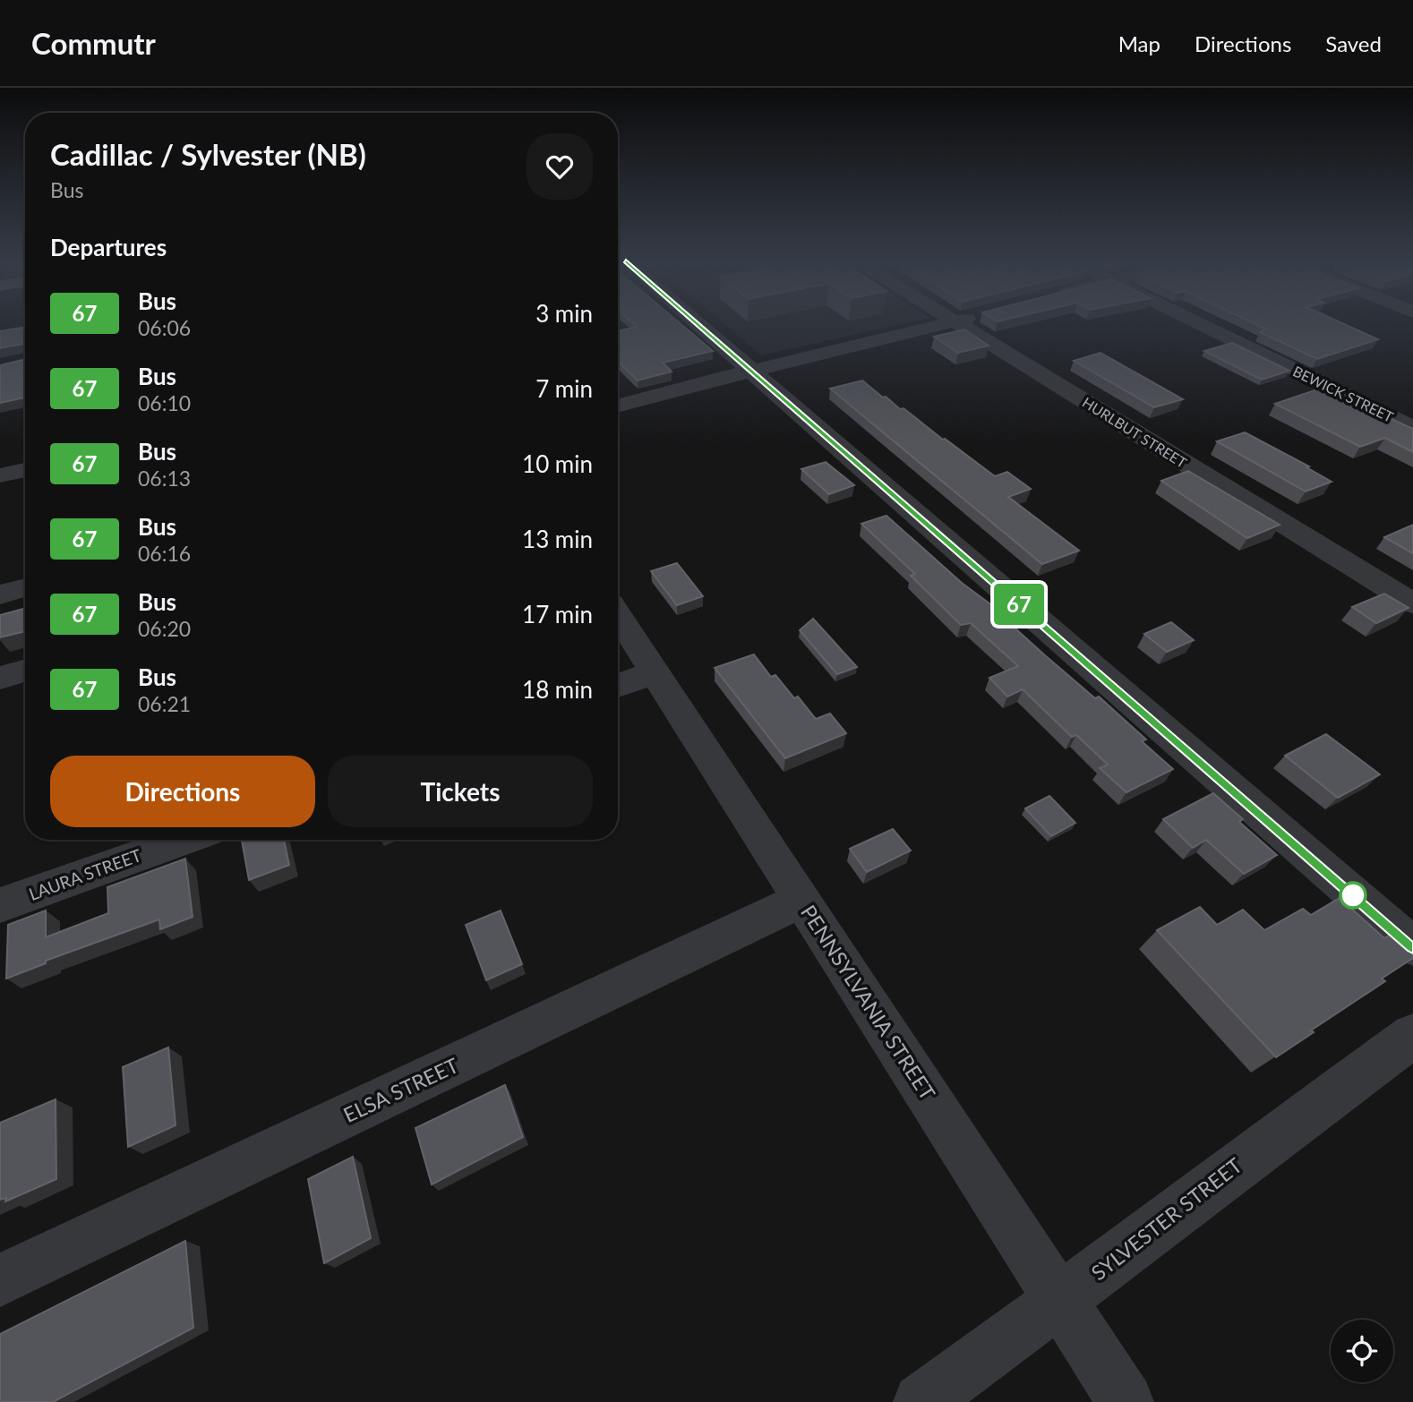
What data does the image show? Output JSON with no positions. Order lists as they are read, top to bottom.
{
  "streets": {
    "street": [
      "BEWICK STREET",
      "HURLBUT STREET",
      "LAURA STREET",
      "PENNSYLVANIA STREET",
      "ELSA STREET",
      "SYLVESTER STREET"
    ]
  },
  "crossings": [
    ["PENNSYLVANIA STREET", "ELSA STREET"],
    ["PENNSYLVANIA STREET", "SYLVESTER STREET"]
  ],
  "lines": ["bus line 67"],
  "page": {
    "header": "Commutr",
    "nav": ["Map", "Directions", "Saved"],
    "on_map": "67",
    "heading": [
      ["Cadillac / Sylvester (NB)", "Bus"],
      "Departures"
    ],
    "list": [
      {
        "mark": "67",
        "name": "Bus",
        "note": "06:06",
        "value": "3 min"
      },
      {
        "mark": "67",
        "name": "Bus",
        "note": "06:10",
        "value": "7 min"
      },
      {
        "mark": "67",
        "name": "Bus",
        "note": "06:13",
        "value": "10 min"
      },
      {
        "mark": "67",
        "name": "Bus",
        "note": "06:16",
        "value": "13 min"
      },
      {
        "mark": "67",
        "name": "Bus",
        "note": "06:20",
        "value": "17 min"
      },
      {
        "mark": "67",
        "name": "Bus",
        "note": "06:21",
        "value": "18 min"
      }
    ],
    "buttons": ["Directions", "Tickets"]
  }
}
